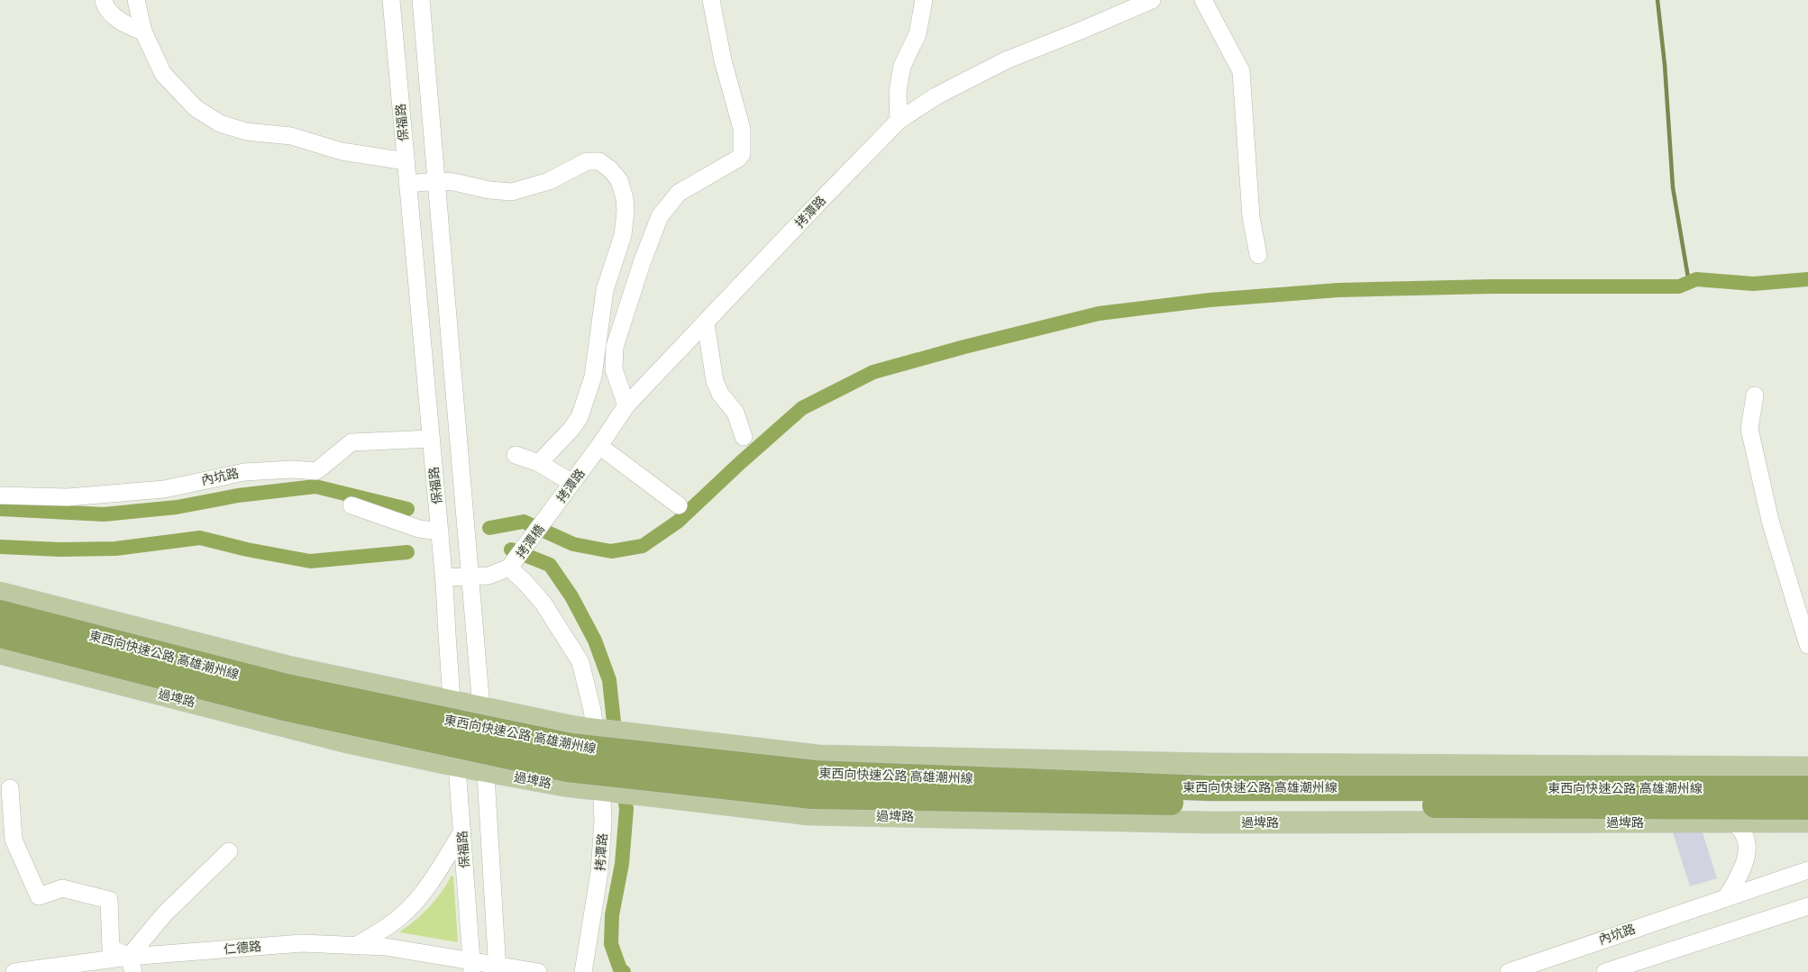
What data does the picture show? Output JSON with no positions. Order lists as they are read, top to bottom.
{
  "streets": {
    "highway": ["東西向快速公路 高雄潮州線"],
    "main road": ["過埤路"],
    "street": [
      "保福路",
      "拷潭路",
      "內坑路",
      "拷潭橋",
      "仁德路"
    ]
  },
  "crossings": [
    ["保福路", "內坑路"],
    ["保福路", "過埤路"],
    ["保福路", "仁德路"],
    ["拷潭路", "拷潭橋"],
    ["拷潭路", "過埤路"]
  ]
}
